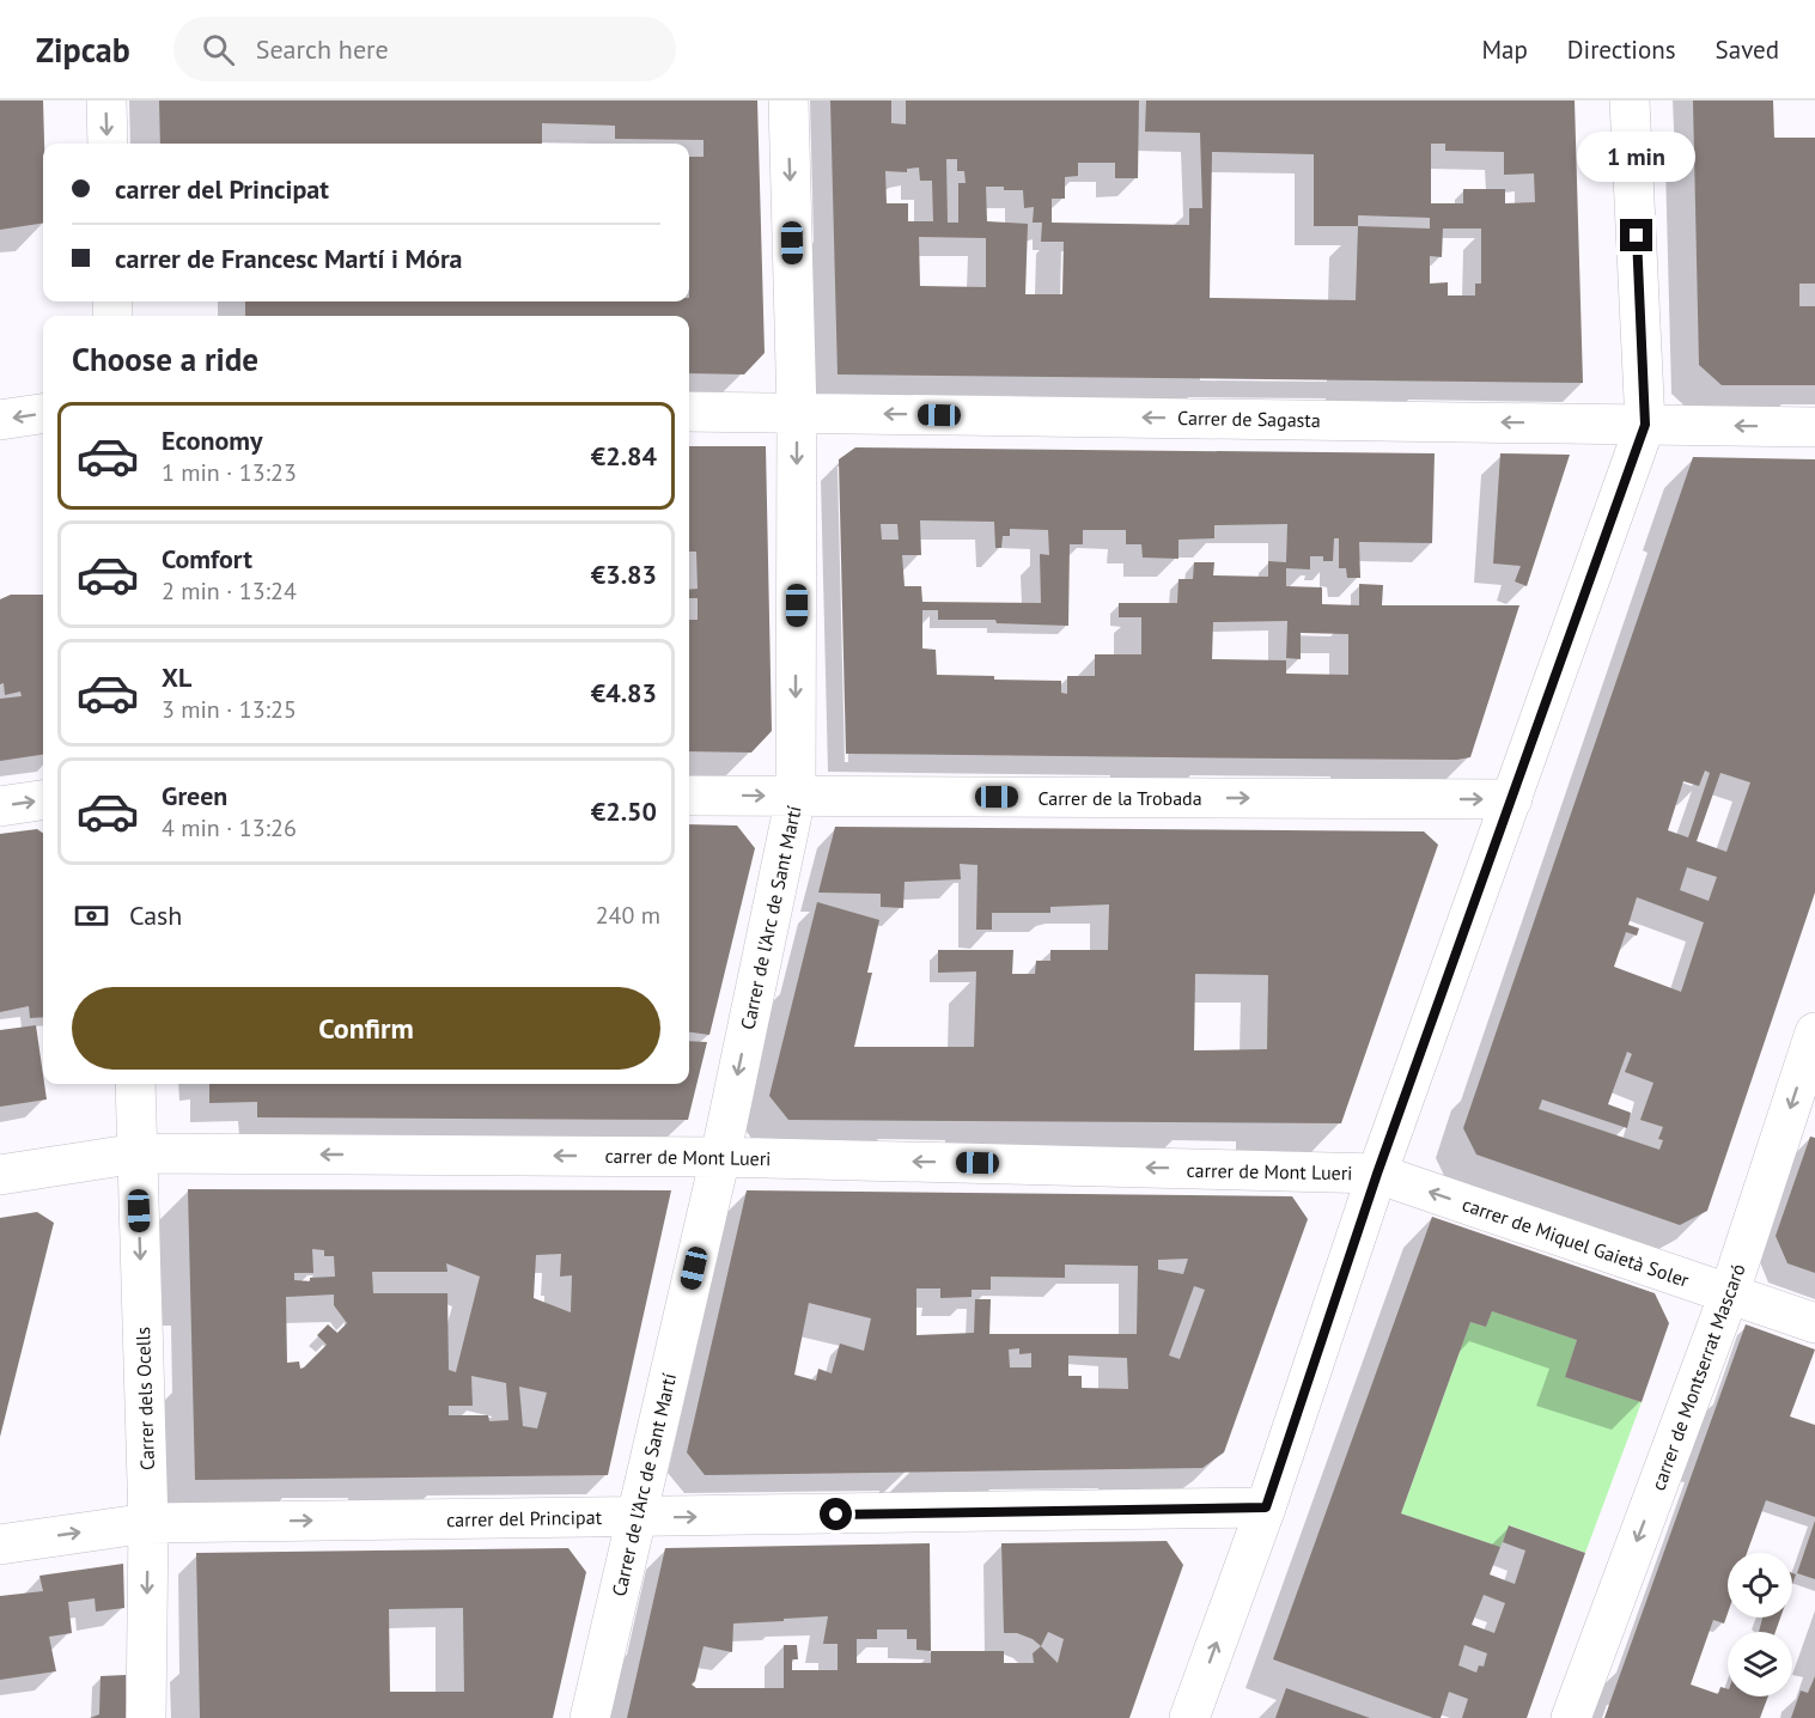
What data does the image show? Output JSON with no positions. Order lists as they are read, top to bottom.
{
  "streets": {
    "street": [
      "Carrer de Sagasta",
      "Carrer de la Trobada",
      "Carrer de l'Arc de Sant Martí",
      "carrer de Mont Lueri",
      "carrer de Miquel Gaietà Soler",
      "carrer de Montserrat Mascaró",
      "Carrer dels Ocells",
      "carrer del Principat"
    ]
  },
  "crossings": [
    ["Carrer de Sagasta", "Carrer de l'Arc de Sant Martí"],
    ["Carrer de la Trobada", "Carrer de l'Arc de Sant Martí"],
    ["Carrer de l'Arc de Sant Martí", "carrer de Mont Lueri"],
    ["Carrer de l'Arc de Sant Martí", "carrer del Principat"],
    ["carrer de Mont Lueri", "carrer de Miquel Gaietà Soler"],
    ["carrer de Mont Lueri", "Carrer dels Ocells"],
    ["carrer de Miquel Gaietà Soler", "carrer de Montserrat Mascaró"],
    ["Carrer dels Ocells", "carrer del Principat"]
  ],
  "one_way": [
    "Carrer de Sagasta",
    "Carrer de la Trobada",
    "Carrer de l'Arc de Sant Martí",
    "carrer de Mont Lueri",
    "carrer de Miquel Gaietà Soler",
    "carrer de Montserrat Mascaró",
    "Carrer dels Ocells",
    "carrer del Principat"
  ],
  "page": {
    "header": "Zipcab",
    "search": "Search here",
    "nav": ["Map", "Directions", "Saved"],
    "bubble": "1 min",
    "banner": ["carrer del Principat", "carrer de Francesc Martí i Móra"],
    "heading": "Choose a ride",
    "list": [
      {
        "name": "Economy",
        "note": "1 min · 13:23",
        "value": "€2.84"
      },
      {
        "name": "Comfort",
        "note": "2 min · 13:24",
        "value": "€3.83"
      },
      {
        "name": "XL",
        "note": "3 min · 13:25",
        "value": "€4.83"
      },
      {
        "name": "Green",
        "note": "4 min · 13:26",
        "value": "€2.50"
      }
    ],
    "pay": ["Cash", "240 m"],
    "buttons": "Confirm"
  }
}
